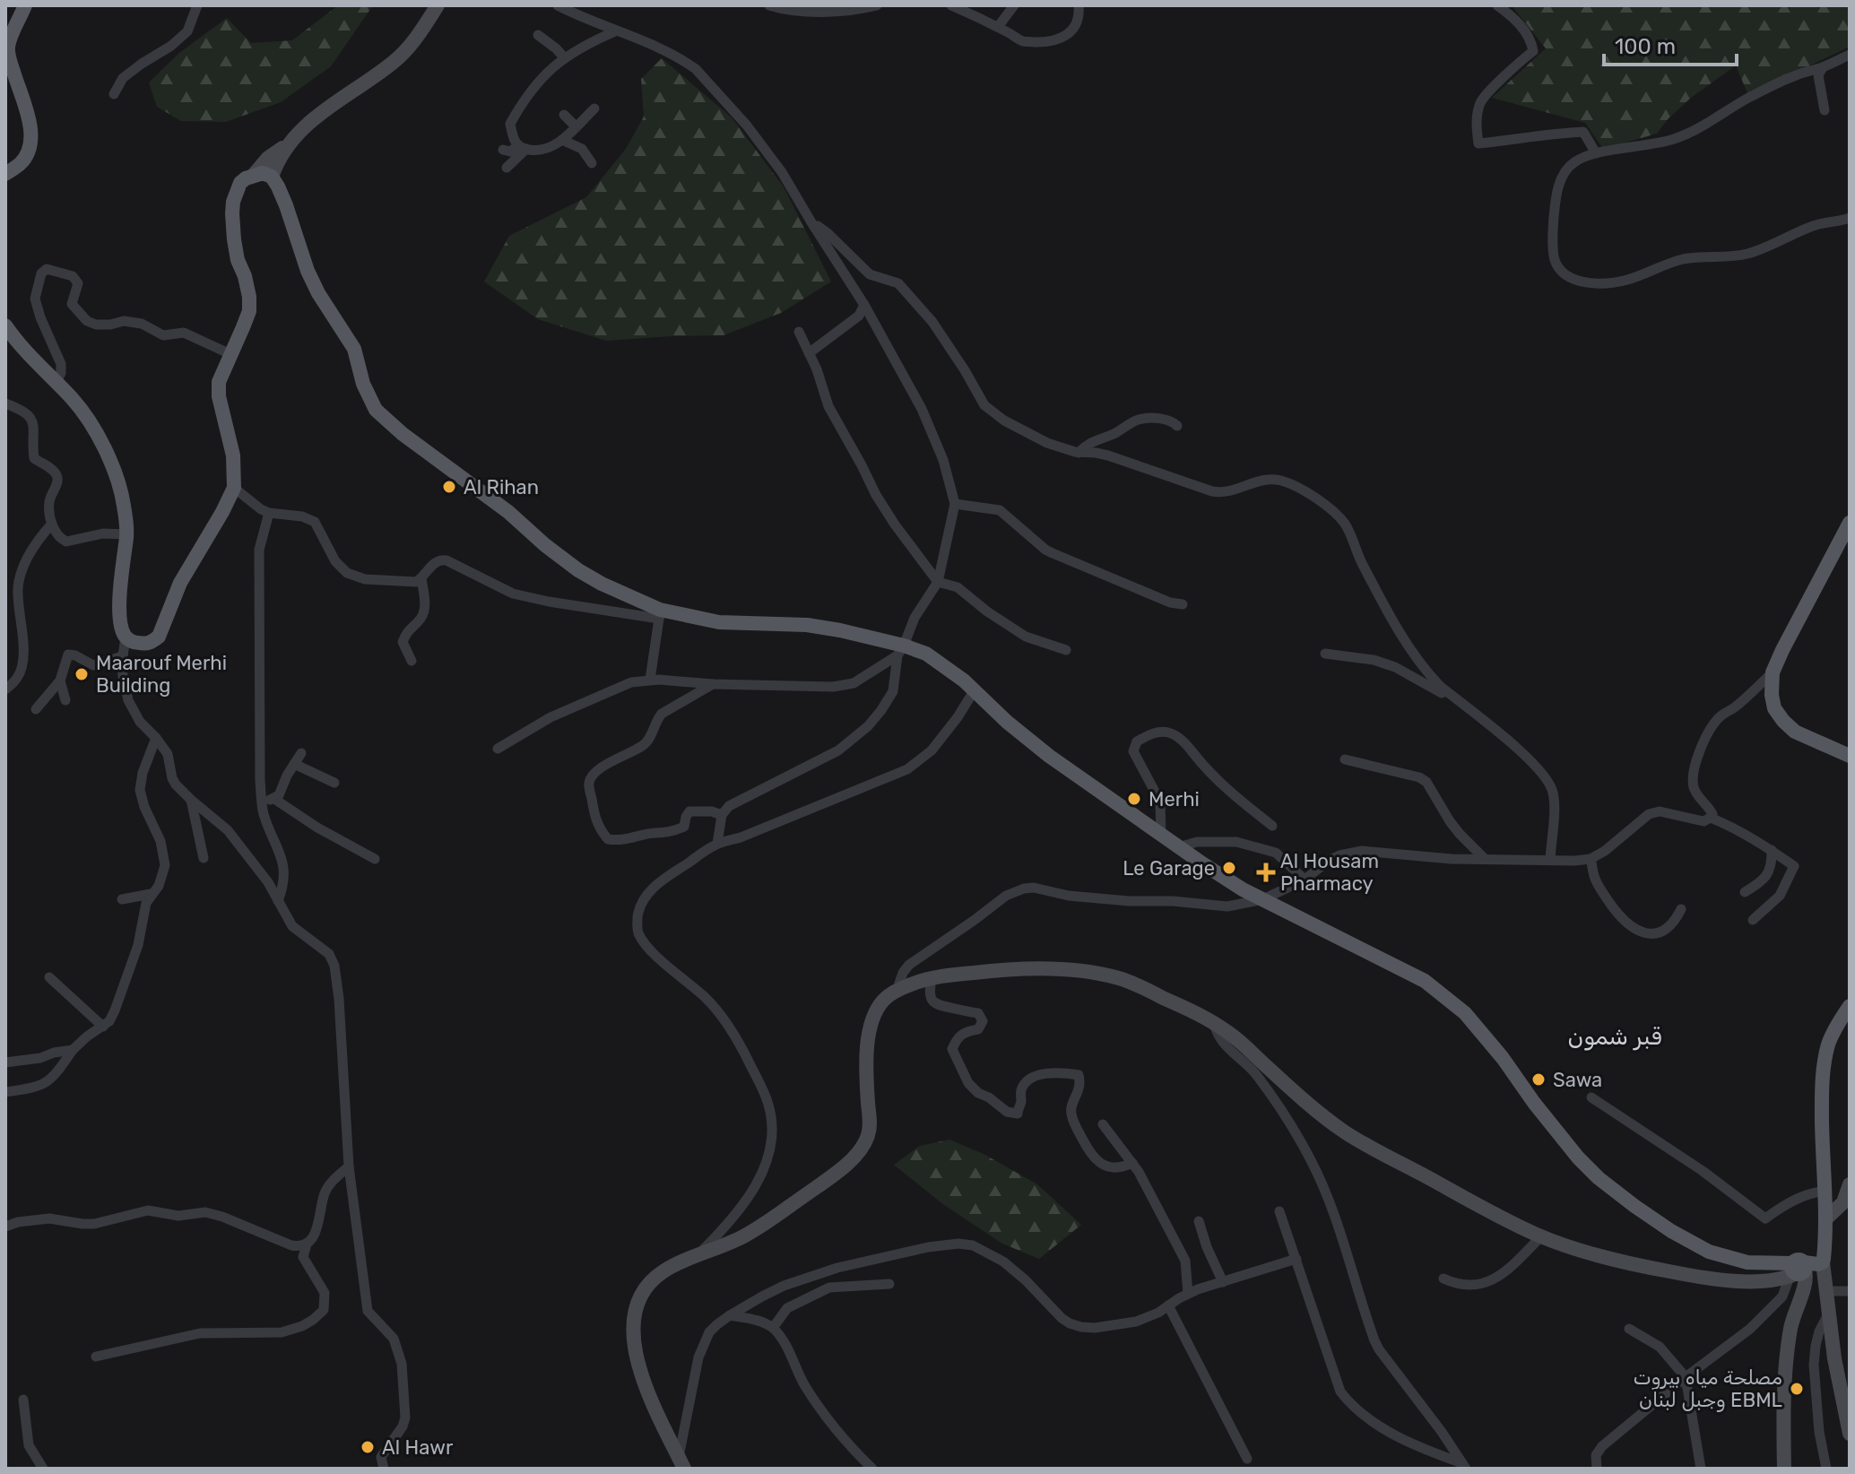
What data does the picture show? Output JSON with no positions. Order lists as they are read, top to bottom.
{
  "districts": ["قبر شمون"],
  "places": {
    "other": [
      "Al Rihan",
      "Maarouf Merhi Building",
      "Merhi",
      "Le Garage",
      "Sawa",
      "مصلحة مياه بيروت وجبل لبنان EBML",
      "Al Hawr"
    ],
    "health": ["Al Housam Pharmacy"]
  },
  "scale_bar": "100 m"
}
